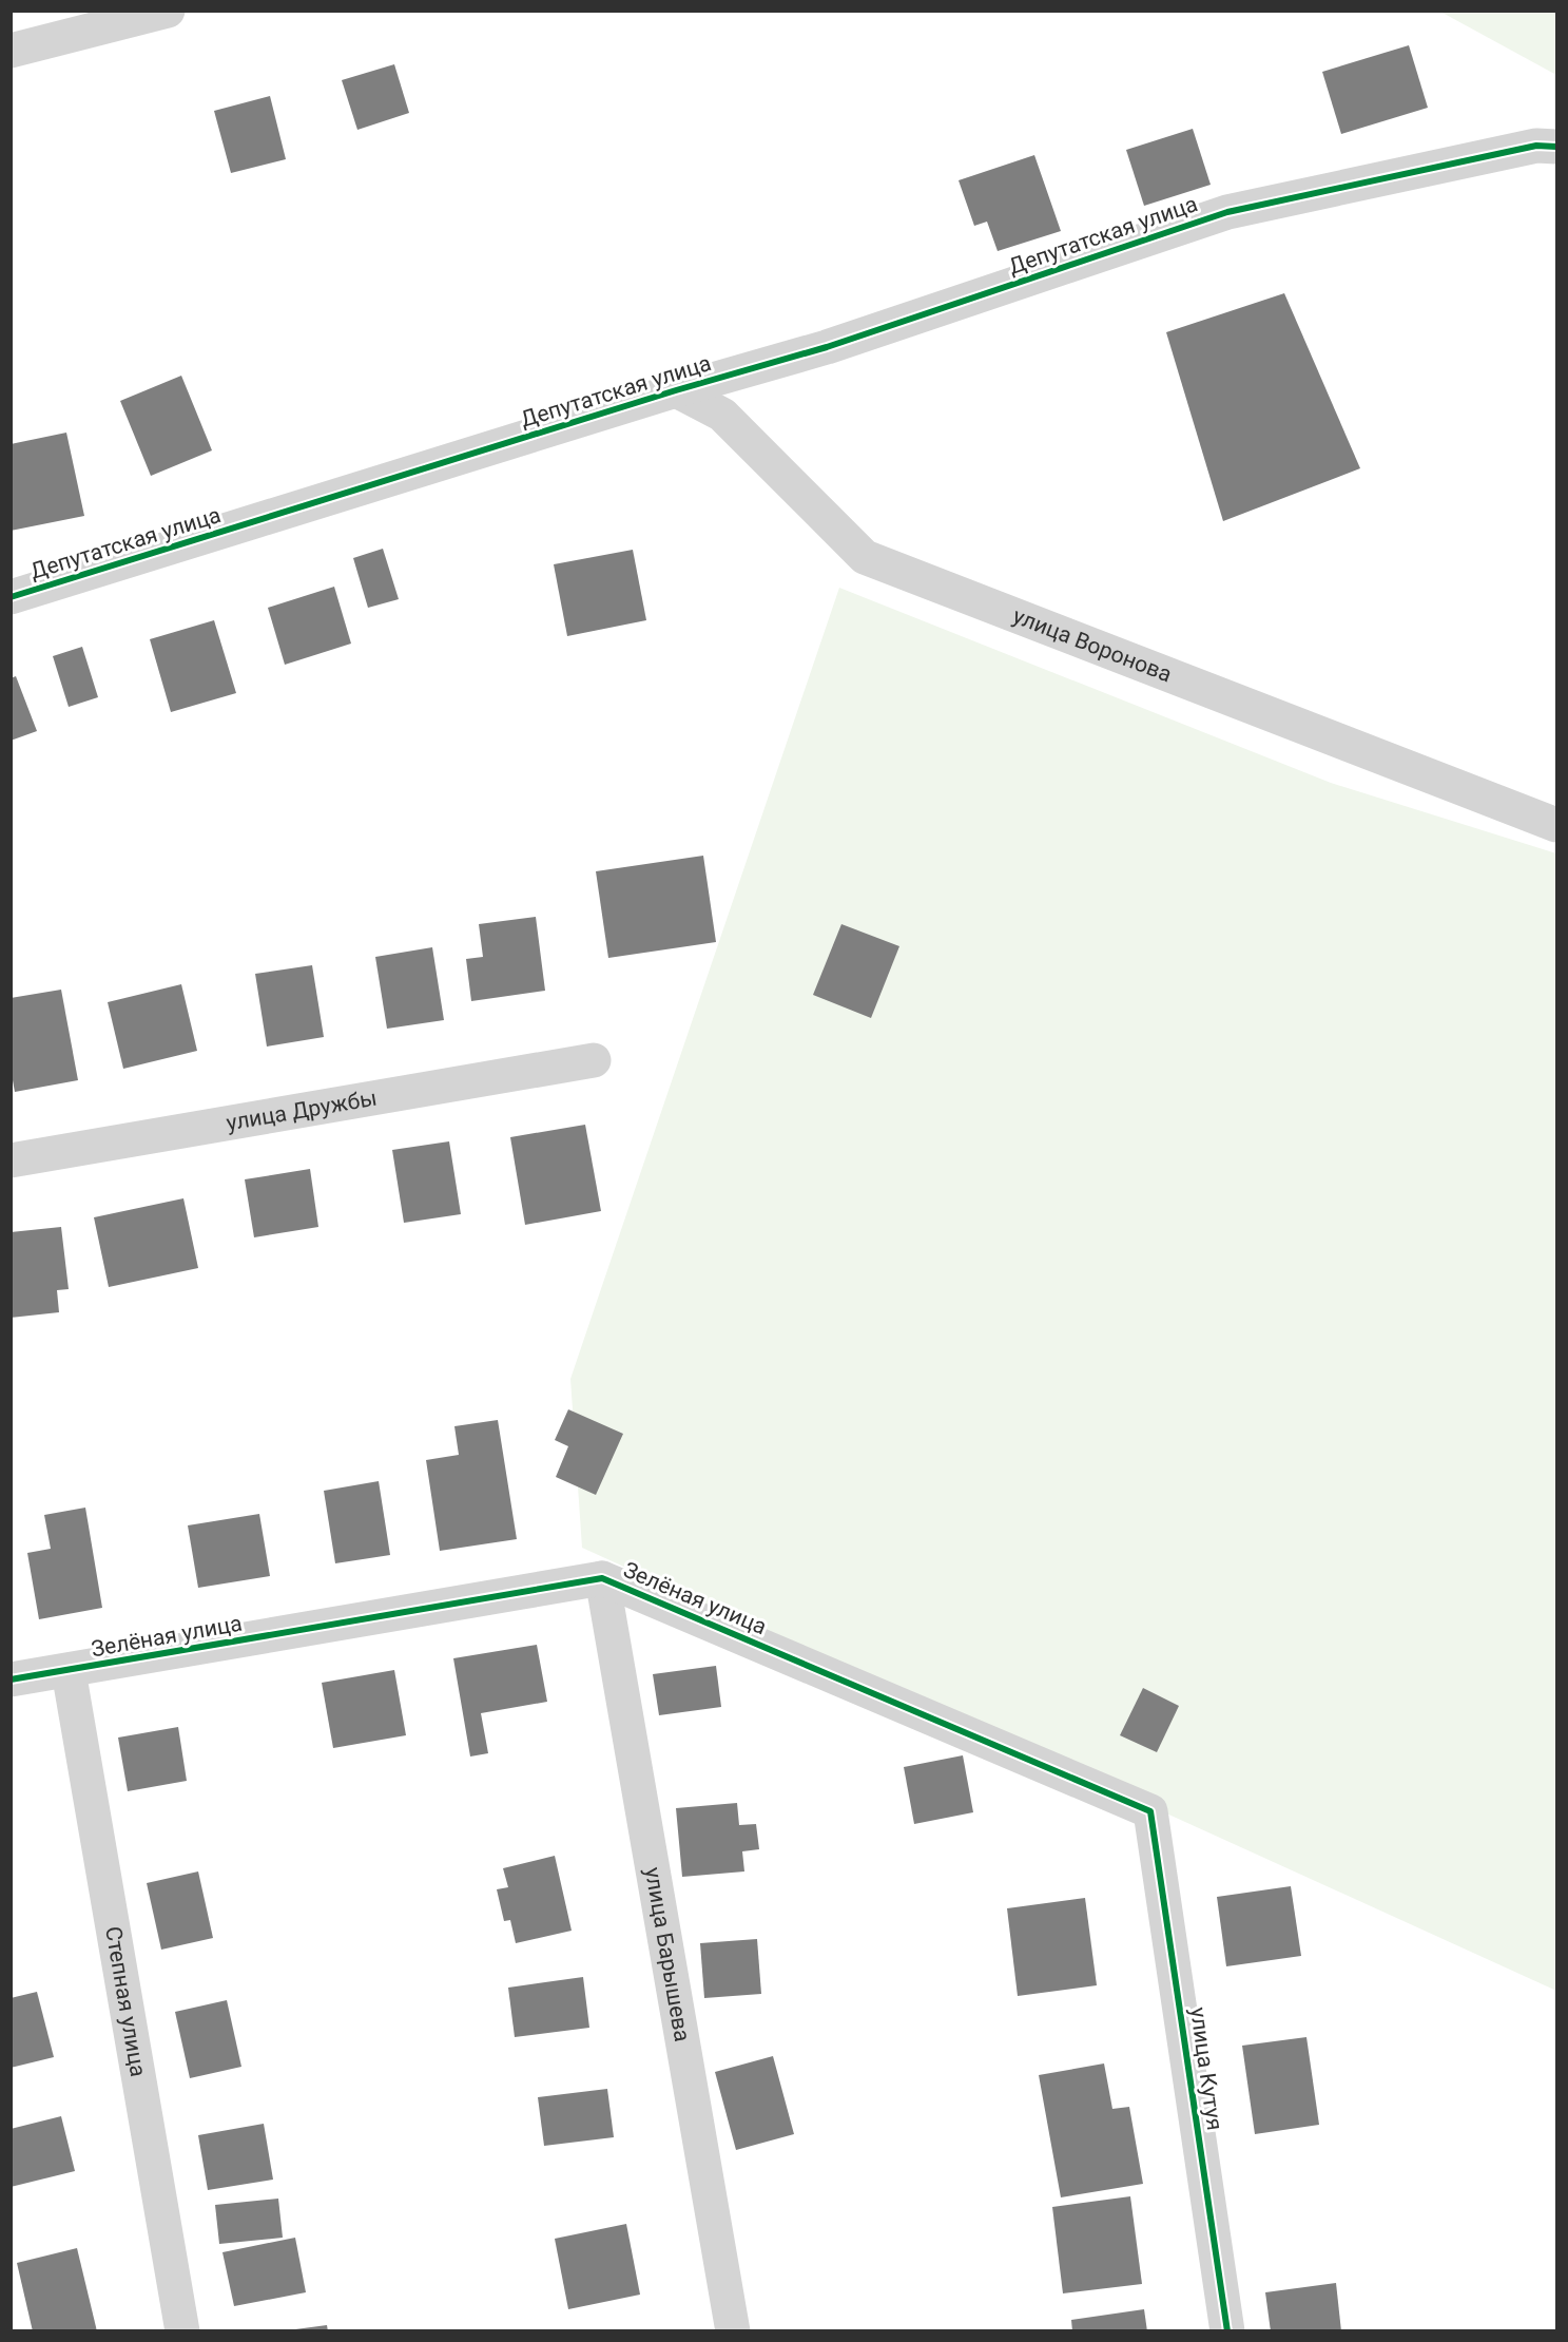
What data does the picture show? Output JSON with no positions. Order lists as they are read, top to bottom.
{
  "streets": {
    "street": [
      "Депутатская улица",
      "улица Воронова",
      "улица Дружбы",
      "Зелёная улица",
      "улица Барышева",
      "Степная улица",
      "улица Кутуя"
    ]
  },
  "crossings": [
    ["Депутатская улица", "улица Воронова"],
    ["Зелёная улица", "улица Барышева"],
    ["Зелёная улица", "Степная улица"],
    ["Зелёная улица", "улица Кутуя"]
  ]
}
